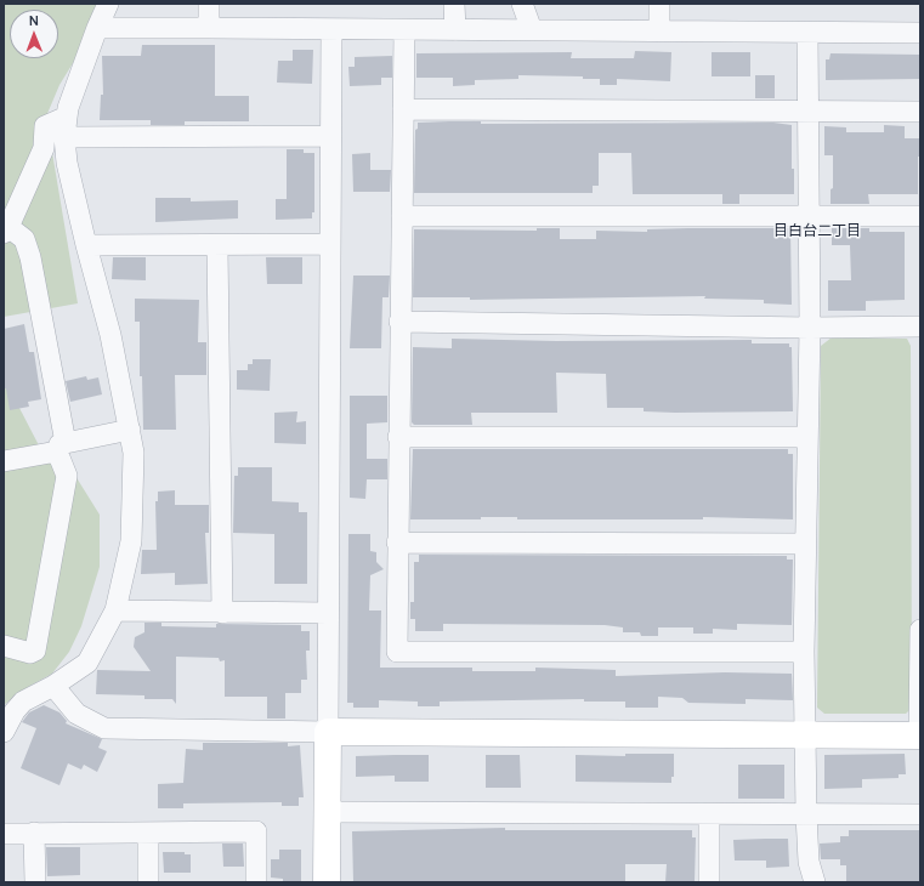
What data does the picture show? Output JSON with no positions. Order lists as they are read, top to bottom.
{
  "districts": ["目白台二丁目"],
  "north": "top"
}
